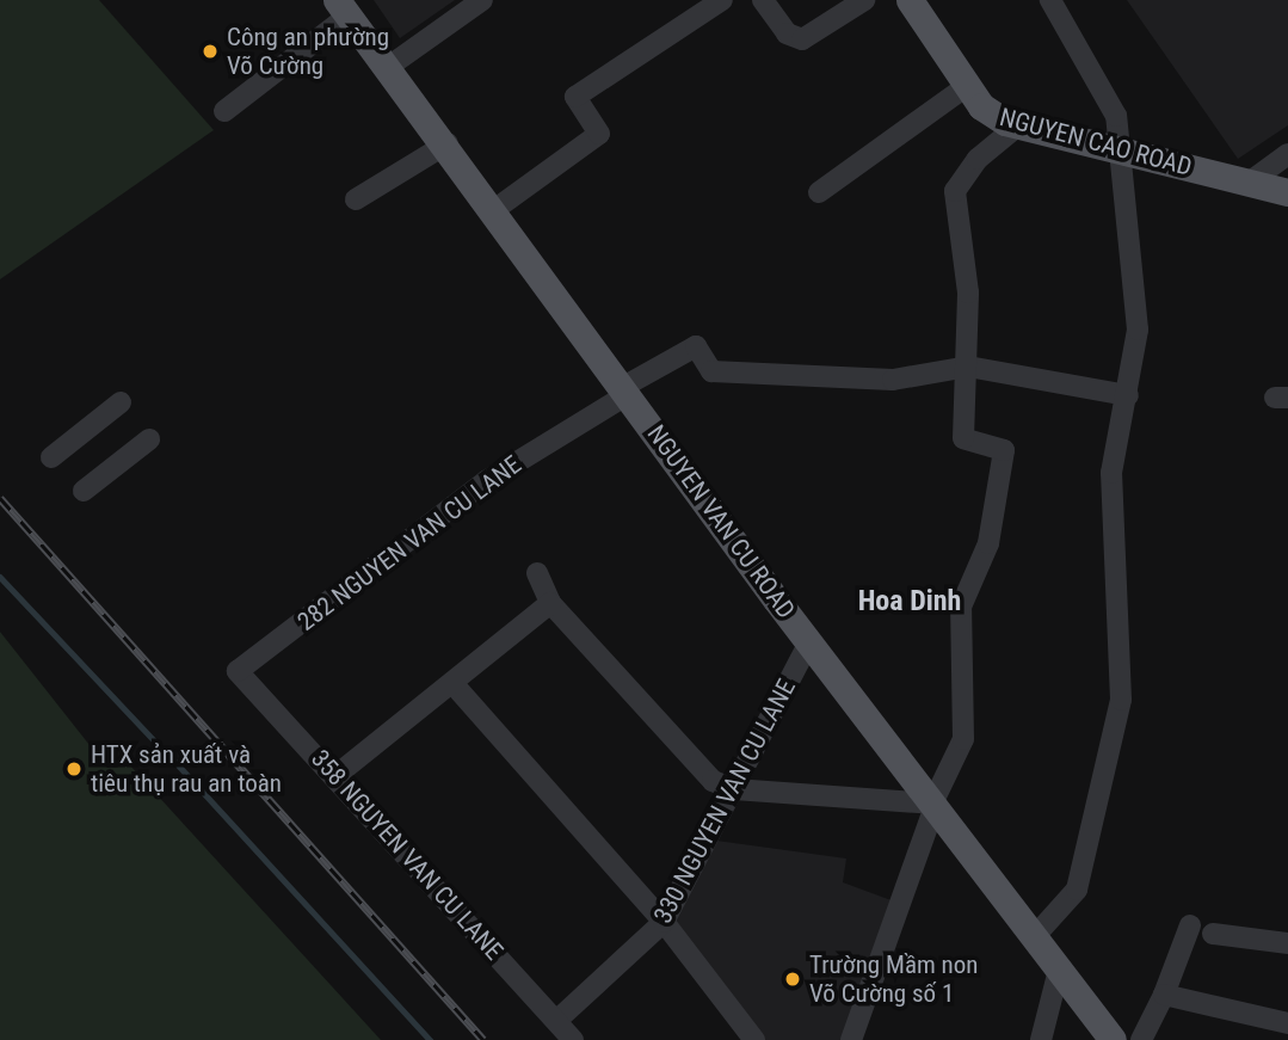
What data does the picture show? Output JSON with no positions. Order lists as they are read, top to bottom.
{
  "streets": {
    "main road": ["NGUYEN CAO ROAD", "NGUYEN VAN CU ROAD"],
    "street": ["282 NGUYEN VAN CU LANE", "330 NGUYEN VAN CU LANE", "358 NGUYEN VAN CU LANE"]
  },
  "crossings": [
    ["NGUYEN VAN CU ROAD", "282 NGUYEN VAN CU LANE"],
    ["NGUYEN VAN CU ROAD", "330 NGUYEN VAN CU LANE"],
    ["282 NGUYEN VAN CU LANE", "358 NGUYEN VAN CU LANE"],
    ["330 NGUYEN VAN CU LANE", "358 NGUYEN VAN CU LANE"]
  ],
  "districts": ["Hoa Dinh"],
  "places": ["Công an phường Võ Cường", "HTX sản xuất và tiêu thụ rau an toàn", "Trường Mầm non Võ Cường số 1"]
}
